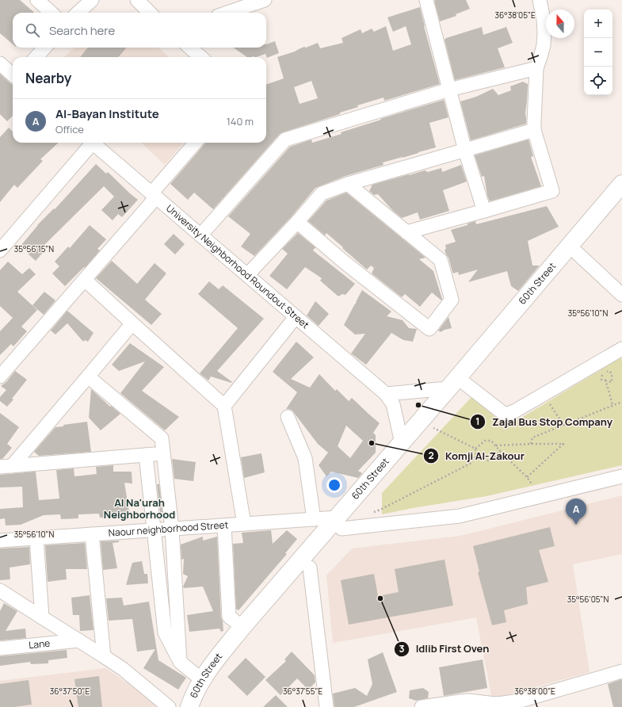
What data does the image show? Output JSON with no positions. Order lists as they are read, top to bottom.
{
  "streets": {
    "main road": ["60th Street"],
    "street": ["University Neighborhood Roundout Street", "Naour neighborhood Street", "Lane"]
  },
  "crossings": [
    ["University Neighborhood Roundout Street", "60th Street"],
    ["60th Street", "Naour neighborhood Street"]
  ],
  "districts": ["Al Na'urah Neighborhood"],
  "places": ["Zajal Bus Stop Company", "Komji Al-Zakour", "Idlib First Oven"],
  "north": "top",
  "page": {
    "map_buttons": ["+", "−"],
    "search": "Search here",
    "heading": "Nearby",
    "list": [
      {
        "mark": "A",
        "name": "Al-Bayan Institute",
        "note": "Office",
        "value": "140 m"
      }
    ],
    "pins": "A"
  },
  "coordinates": [
    "36°38'05\"E",
    "35°56'15\"N",
    "35°56'10\"N",
    "35°56'05\"N",
    "36°37'50\"E",
    "36°37'55\"E",
    "36°38'00\"E"
  ]
}
